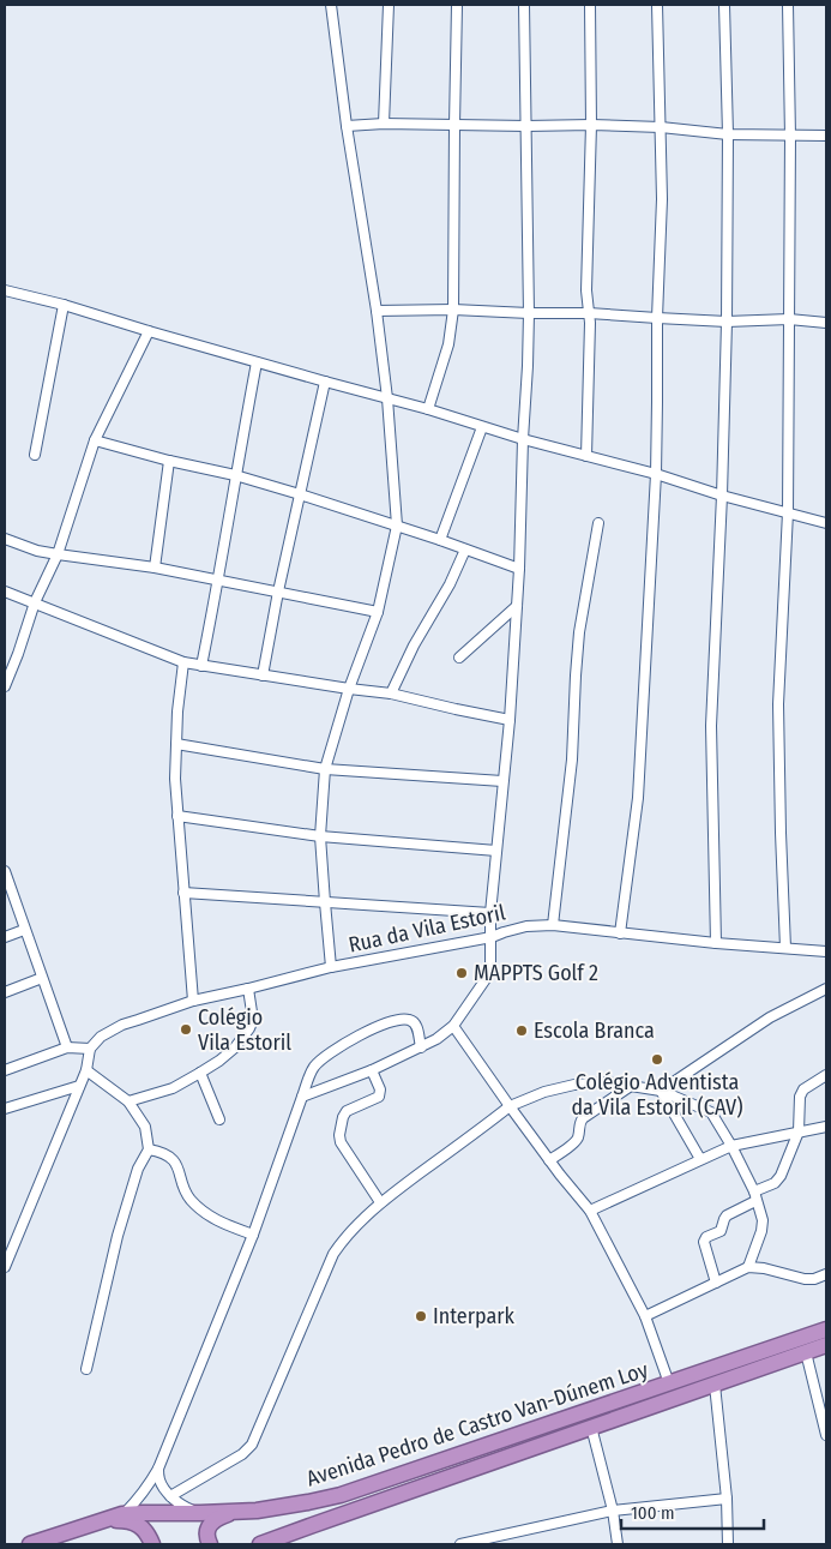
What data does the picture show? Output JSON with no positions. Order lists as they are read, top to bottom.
{
  "streets": {
    "highway": ["Avenida Pedro de Castro Van-Dúnem Loy"],
    "street": ["Rua da Vila Estoril"]
  },
  "places": [
    "MAPPTS Golf 2",
    "Colégio Vila Estoril",
    "Escola Branca",
    "Colégio Adventista da Vila Estoril (CAV)",
    "Interpark"
  ],
  "scale_bar": "100 m"
}
